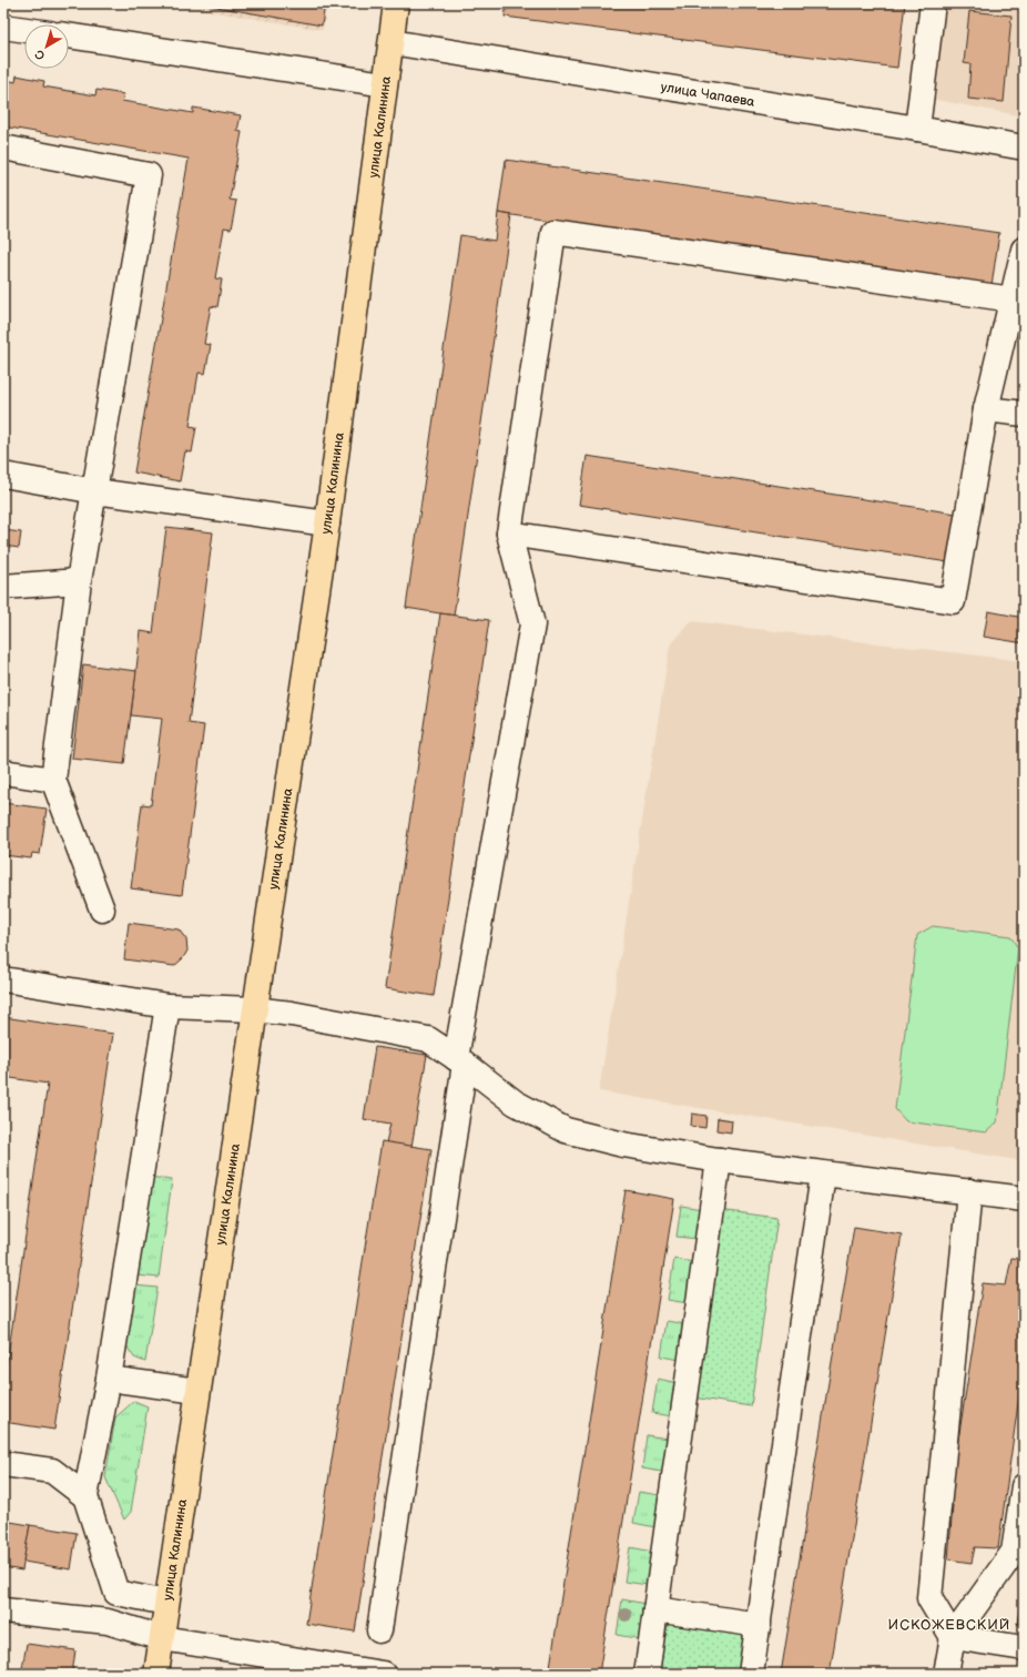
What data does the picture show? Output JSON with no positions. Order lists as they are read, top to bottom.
{
  "streets": {
    "main road": ["улица Калинина"],
    "street": ["улица Чапаева"]
  },
  "crossings": [
    ["улица Чапаева", "улица Калинина"]
  ],
  "districts": ["ИСКОЖЕВСКИЙ"],
  "north": "bottom left"
}
